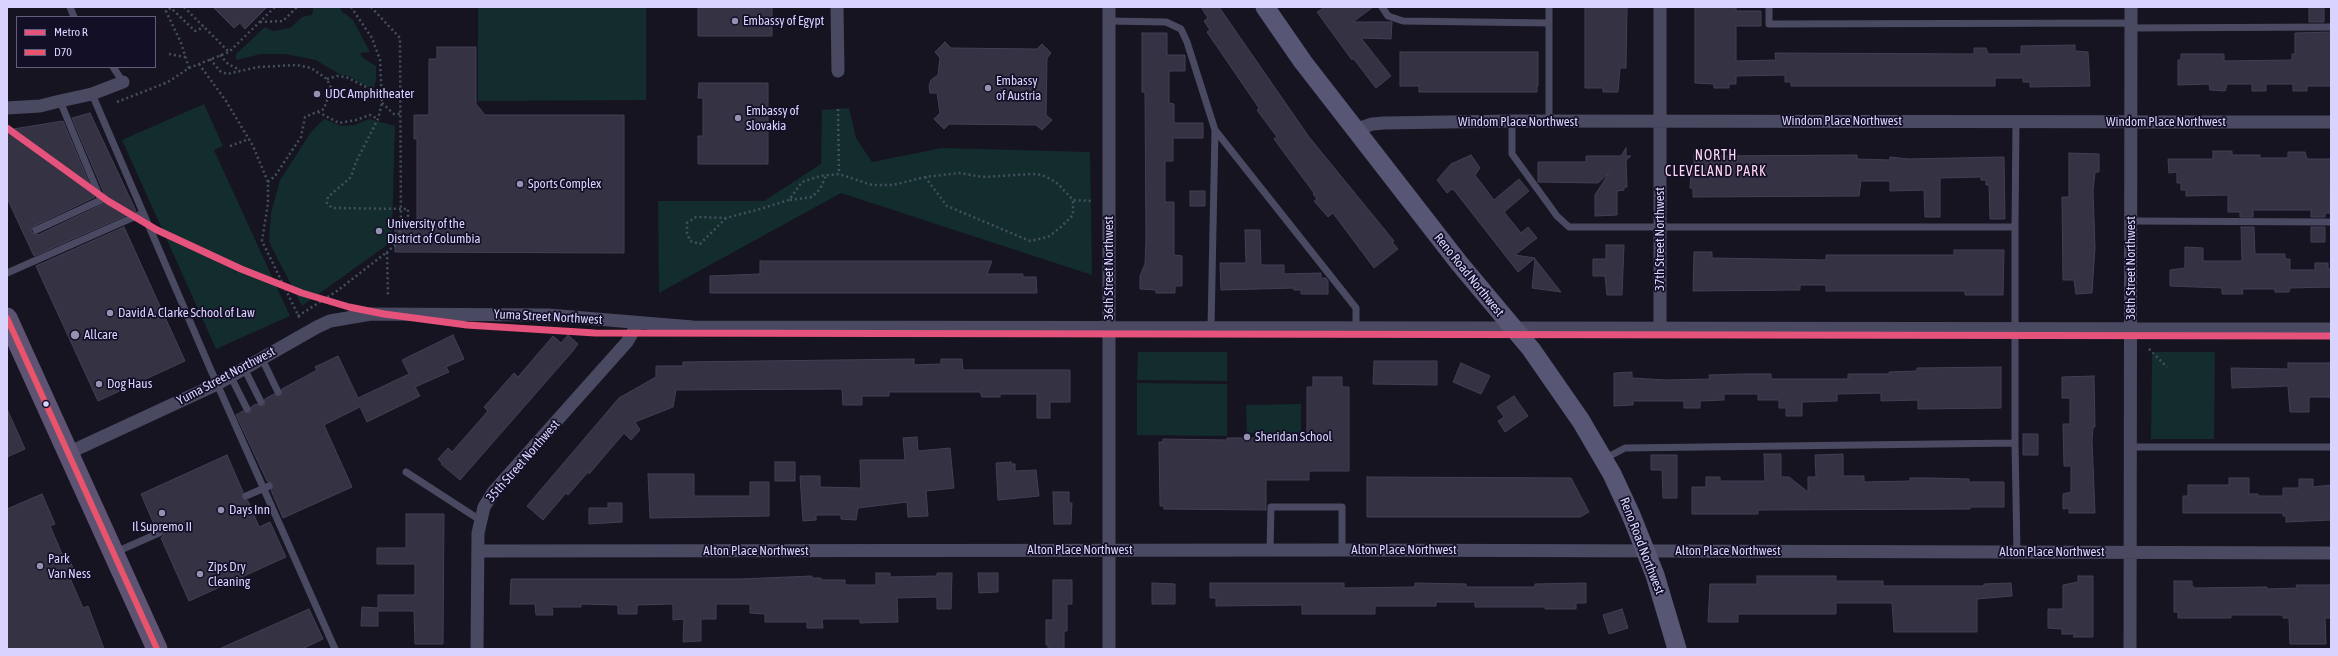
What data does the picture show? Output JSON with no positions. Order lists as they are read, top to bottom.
{
  "streets": {
    "main road": ["Reno Road Northwest"],
    "street": [
      "Windom Place Northwest",
      "37th Street Northwest",
      "36th Street Northwest",
      "38th Street Northwest",
      "Yuma Street Northwest",
      "35th Street Northwest",
      "Alton Place Northwest"
    ]
  },
  "crossings": [
    ["Windom Place Northwest", "37th Street Northwest"],
    ["Windom Place Northwest", "38th Street Northwest"],
    ["Windom Place Northwest", "Reno Road Northwest"],
    ["37th Street Northwest", "Yuma Street Northwest"],
    ["36th Street Northwest", "Yuma Street Northwest"],
    ["36th Street Northwest", "Alton Place Northwest"],
    ["38th Street Northwest", "Yuma Street Northwest"],
    ["38th Street Northwest", "Alton Place Northwest"],
    ["Reno Road Northwest", "Yuma Street Northwest"],
    ["Reno Road Northwest", "Alton Place Northwest"],
    ["Yuma Street Northwest", "35th Street Northwest"],
    ["35th Street Northwest", "Alton Place Northwest"]
  ],
  "districts": ["NORTH CLEVELAND PARK"],
  "places": [
    "Embassy of Egypt",
    "Embassy of Austria",
    "UDC Amphitheater",
    "Embassy of Slovakia",
    "Sports Complex",
    "University of the District of Columbia",
    "David A. Clarke School of Law",
    "Allcare",
    "Dog Haus",
    "Sheridan School",
    "Days Inn",
    "Il Supremo II",
    "Park Van Ness",
    "Zips Dry Cleaning"
  ],
  "lines": ["metro line R", "transit line D70"],
  "legend": ["Metro R", "D70"]
}
